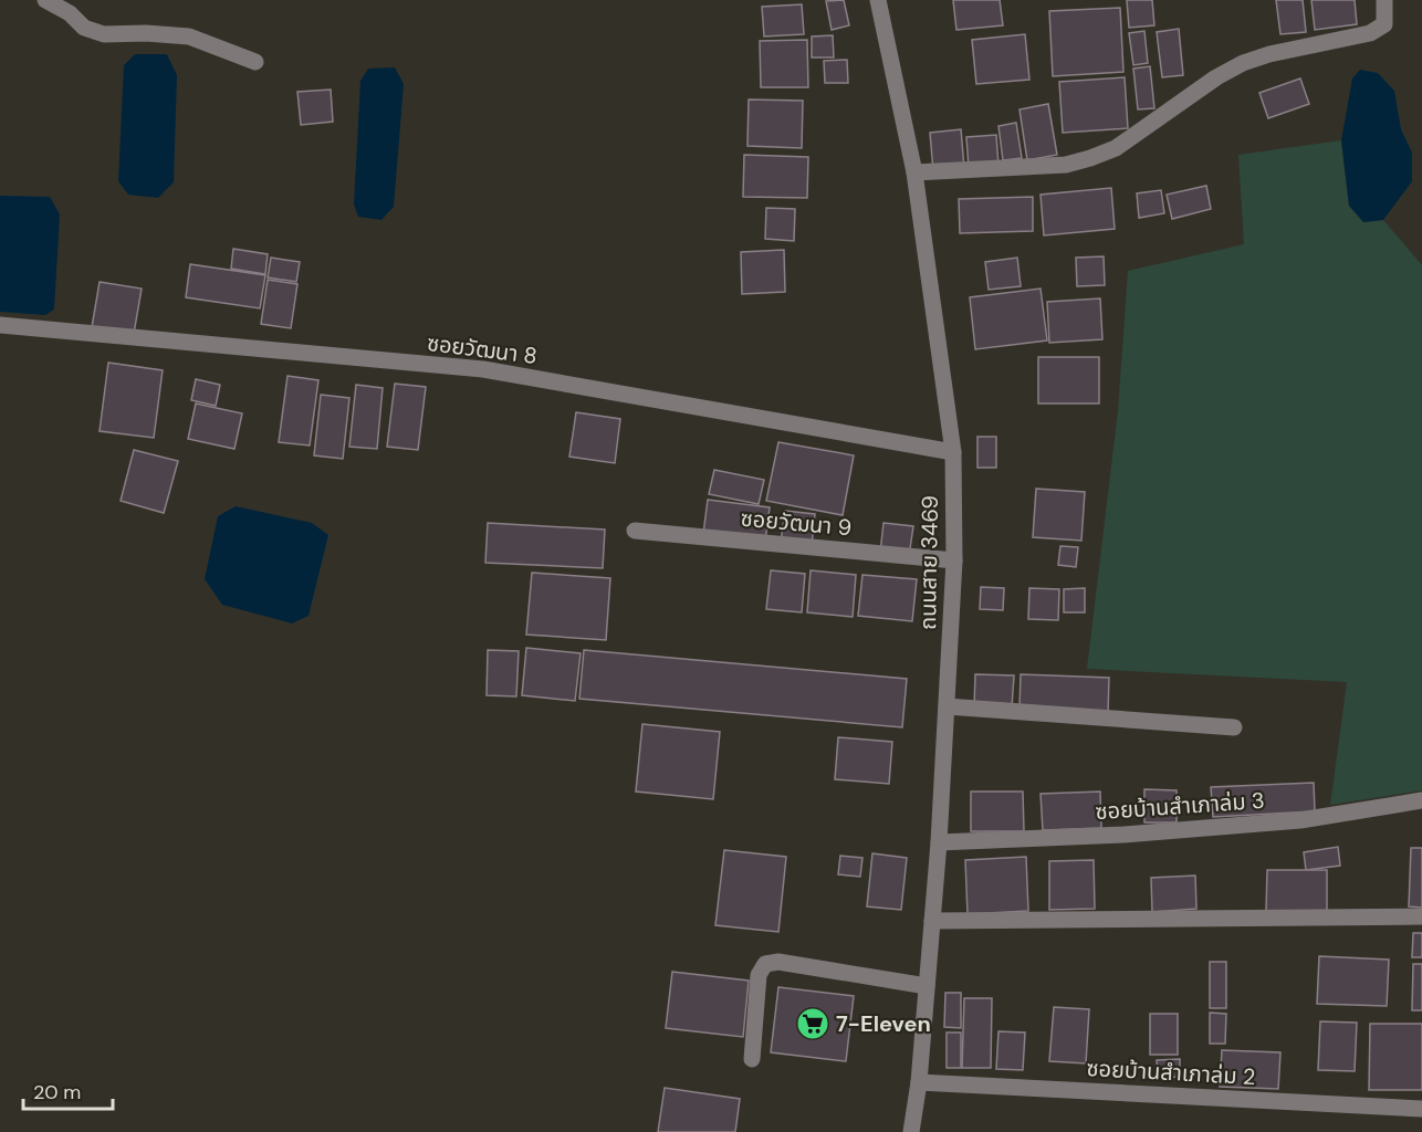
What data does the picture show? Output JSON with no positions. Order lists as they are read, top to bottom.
{
  "streets": {
    "street": [
      "ซอยวัฒนา 8",
      "ซอยวัฒนา 9",
      "ถนนสาย 3469",
      "ซอยบ้านสำเภาล่ม 3",
      "ซอยบ้านสำเภาล่ม 2"
    ]
  },
  "crossings": [
    ["ซอยวัฒนา 8", "ถนนสาย 3469"],
    ["ซอยวัฒนา 9", "ถนนสาย 3469"],
    ["ถนนสาย 3469", "ซอยบ้านสำเภาล่ม 3"],
    ["ถนนสาย 3469", "ซอยบ้านสำเภาล่ม 2"]
  ],
  "places": {
    "supermarket": ["7-Eleven"]
  },
  "scale_bar": "20 m"
}
